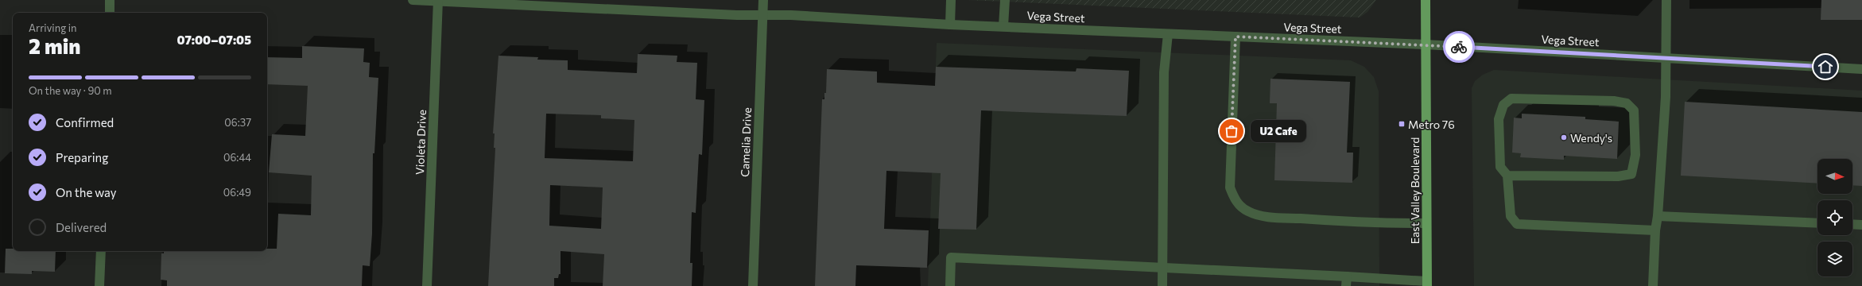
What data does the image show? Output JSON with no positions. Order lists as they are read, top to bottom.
{
  "streets": {
    "main road": ["East Valley Boulevard"],
    "street": ["Vega Street", "Violeta Drive", "Camelia Drive"]
  },
  "crossings": [
    ["Vega Street", "Violeta Drive"],
    ["Vega Street", "Camelia Drive"],
    ["Vega Street", "East Valley Boulevard"]
  ],
  "places": {
    "transit": ["Metro 76"],
    "other": ["U2 Cafe", "Wendy's"]
  },
  "north": "right",
  "page": {
    "heading": ["2 min", "Arriving in", "07:00–07:05"],
    "bar": "On the way · 90 m",
    "list": [
      ["Confirmed", "06:37"],
      ["Preparing", "06:44"],
      ["On the way", "06:49"],
      "Delivered"
    ],
    "bubble": "U2 Cafe"
  }
}
